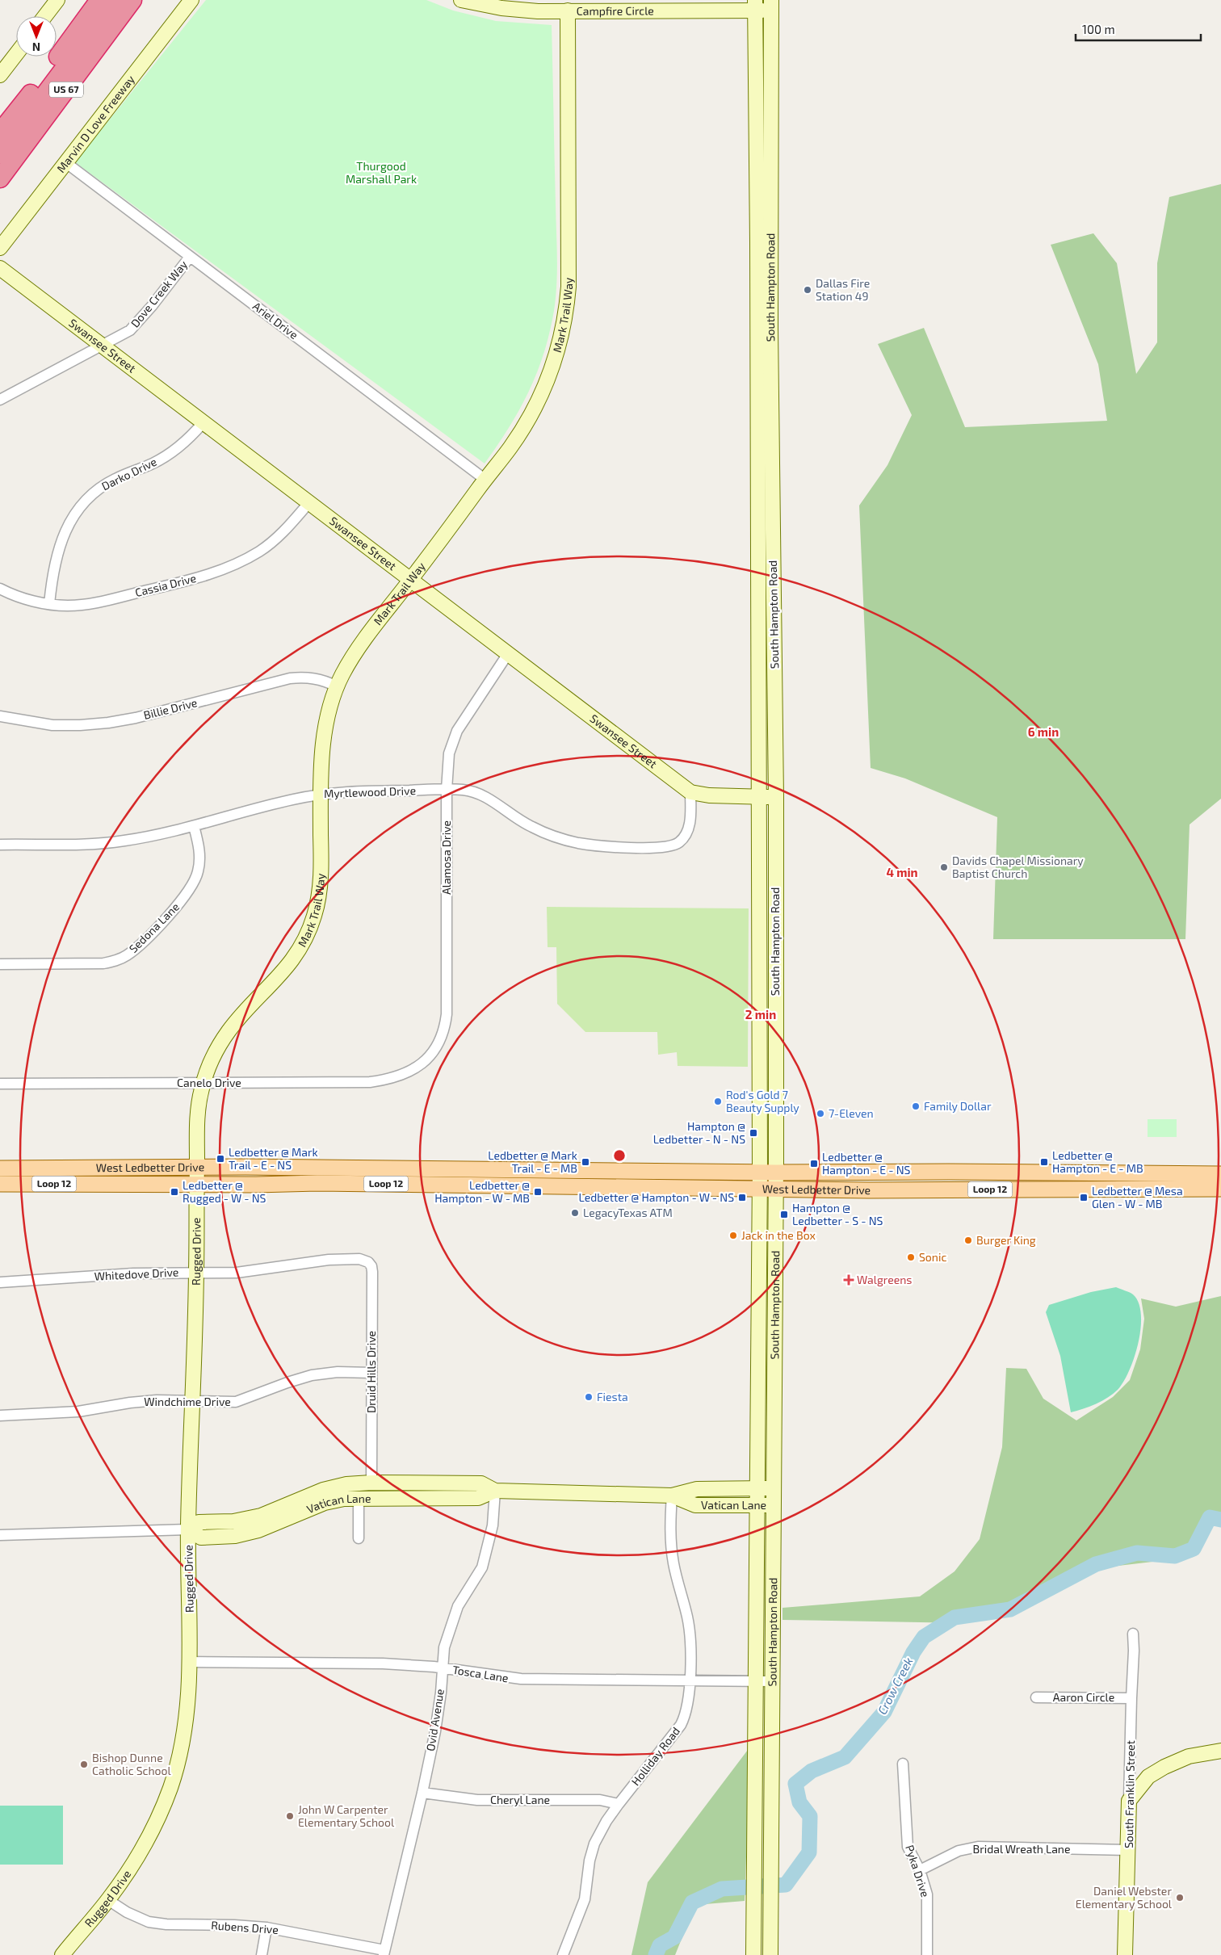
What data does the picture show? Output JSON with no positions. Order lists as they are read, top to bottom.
{
  "streets": {
    "highway": ["US 67"],
    "main road": ["West Ledbetter Drive", "Loop 12"],
    "street": [
      "Campfire Circle",
      "Marvin D Love Freeway",
      "South Hampton Road",
      "Dove Creek Way",
      "Mark Trail Way",
      "Ariel Drive",
      "Swansee Street",
      "Darko Drive",
      "Cassia Drive",
      "Billie Drive",
      "Myrtlewood Drive",
      "Alamosa Drive",
      "Sedona Lane",
      "Canelo Drive",
      "Rugged Drive",
      "Whitedove Drive",
      "Druid Hills Drive",
      "Windchime Drive",
      "Vatican Lane",
      "Tosca Lane",
      "Aaron Circle",
      "Ovid Avenue",
      "Holliday Road",
      "South Franklin Street",
      "Cheryl Lane",
      "Bridal Wreath Lane",
      "Pyka Drive",
      "Rubens Drive"
    ]
  },
  "crossings": [
    ["Campfire Circle", "South Hampton Road"],
    ["Campfire Circle", "Mark Trail Way"],
    ["Marvin D Love Freeway", "Ariel Drive"],
    ["South Hampton Road", "Swansee Street"],
    ["South Hampton Road", "West Ledbetter Drive"],
    ["South Hampton Road", "Vatican Lane"],
    ["South Hampton Road", "Tosca Lane"],
    ["Dove Creek Way", "Ariel Drive"],
    ["Dove Creek Way", "Swansee Street"],
    ["Mark Trail Way", "Ariel Drive"],
    ["Mark Trail Way", "Swansee Street"],
    ["Mark Trail Way", "Billie Drive"],
    ["Mark Trail Way", "Myrtlewood Drive"],
    ["Mark Trail Way", "Canelo Drive"],
    ["Mark Trail Way", "West Ledbetter Drive"],
    ["Mark Trail Way", "Rugged Drive"],
    ["Swansee Street", "Darko Drive"],
    ["Swansee Street", "Cassia Drive"],
    ["Swansee Street", "Myrtlewood Drive"],
    ["Swansee Street", "Alamosa Drive"],
    ["Darko Drive", "Cassia Drive"],
    ["Myrtlewood Drive", "Alamosa Drive"],
    ["Myrtlewood Drive", "Sedona Lane"],
    ["Alamosa Drive", "Canelo Drive"],
    ["West Ledbetter Drive", "Rugged Drive"],
    ["Rugged Drive", "Whitedove Drive"],
    ["Rugged Drive", "Windchime Drive"],
    ["Rugged Drive", "Vatican Lane"],
    ["Rugged Drive", "Tosca Lane"],
    ["Rugged Drive", "Rubens Drive"],
    ["Whitedove Drive", "Druid Hills Drive"],
    ["Druid Hills Drive", "Windchime Drive"],
    ["Druid Hills Drive", "Vatican Lane"],
    ["Vatican Lane", "Ovid Avenue"],
    ["Vatican Lane", "Holliday Road"],
    ["Tosca Lane", "Ovid Avenue"],
    ["Tosca Lane", "Holliday Road"],
    ["Aaron Circle", "South Franklin Street"],
    ["Ovid Avenue", "Cheryl Lane"],
    ["Ovid Avenue", "Rubens Drive"],
    ["Holliday Road", "Cheryl Lane"],
    ["South Franklin Street", "Bridal Wreath Lane"],
    ["Bridal Wreath Lane", "Pyka Drive"]
  ],
  "water": ["Crow Creek"],
  "parks": ["Thurgood Marshall Park"],
  "places": {
    "other": [
      "Dallas Fire Station 49",
      "Davids Chapel Missionary Baptist Church",
      "Rod's Gold 7 Beauty Supply",
      "Family Dollar",
      "7-Eleven",
      "LegacyTexas ATM",
      "Jack in the Box",
      "Burger King",
      "Sonic",
      "Fiesta",
      "Bishop Dunne Catholic School",
      "John W Carpenter Elementary School",
      "Daniel Webster Elementary School"
    ],
    "transit": [
      "Hampton @ Ledbetter - N - NS",
      "Ledbetter @ Mark Trail - E - NS",
      "Ledbetter @ Mark Trail - E - MB",
      "Ledbetter @ Hampton - E - MB",
      "Ledbetter @ Hampton - E - NS",
      "Ledbetter @ Rugged - W - NS",
      "Ledbetter @ Hampton - W - MB",
      "Ledbetter @ Hampton - W - NS",
      "Ledbetter @ Mesa Glen - W - MB",
      "Hampton @ Ledbetter - S - NS"
    ],
    "health": ["Walgreens"]
  },
  "scale_bar": "100 m",
  "north": "bottom",
  "rings": ["6 min", "4 min", "2 min"]
}
